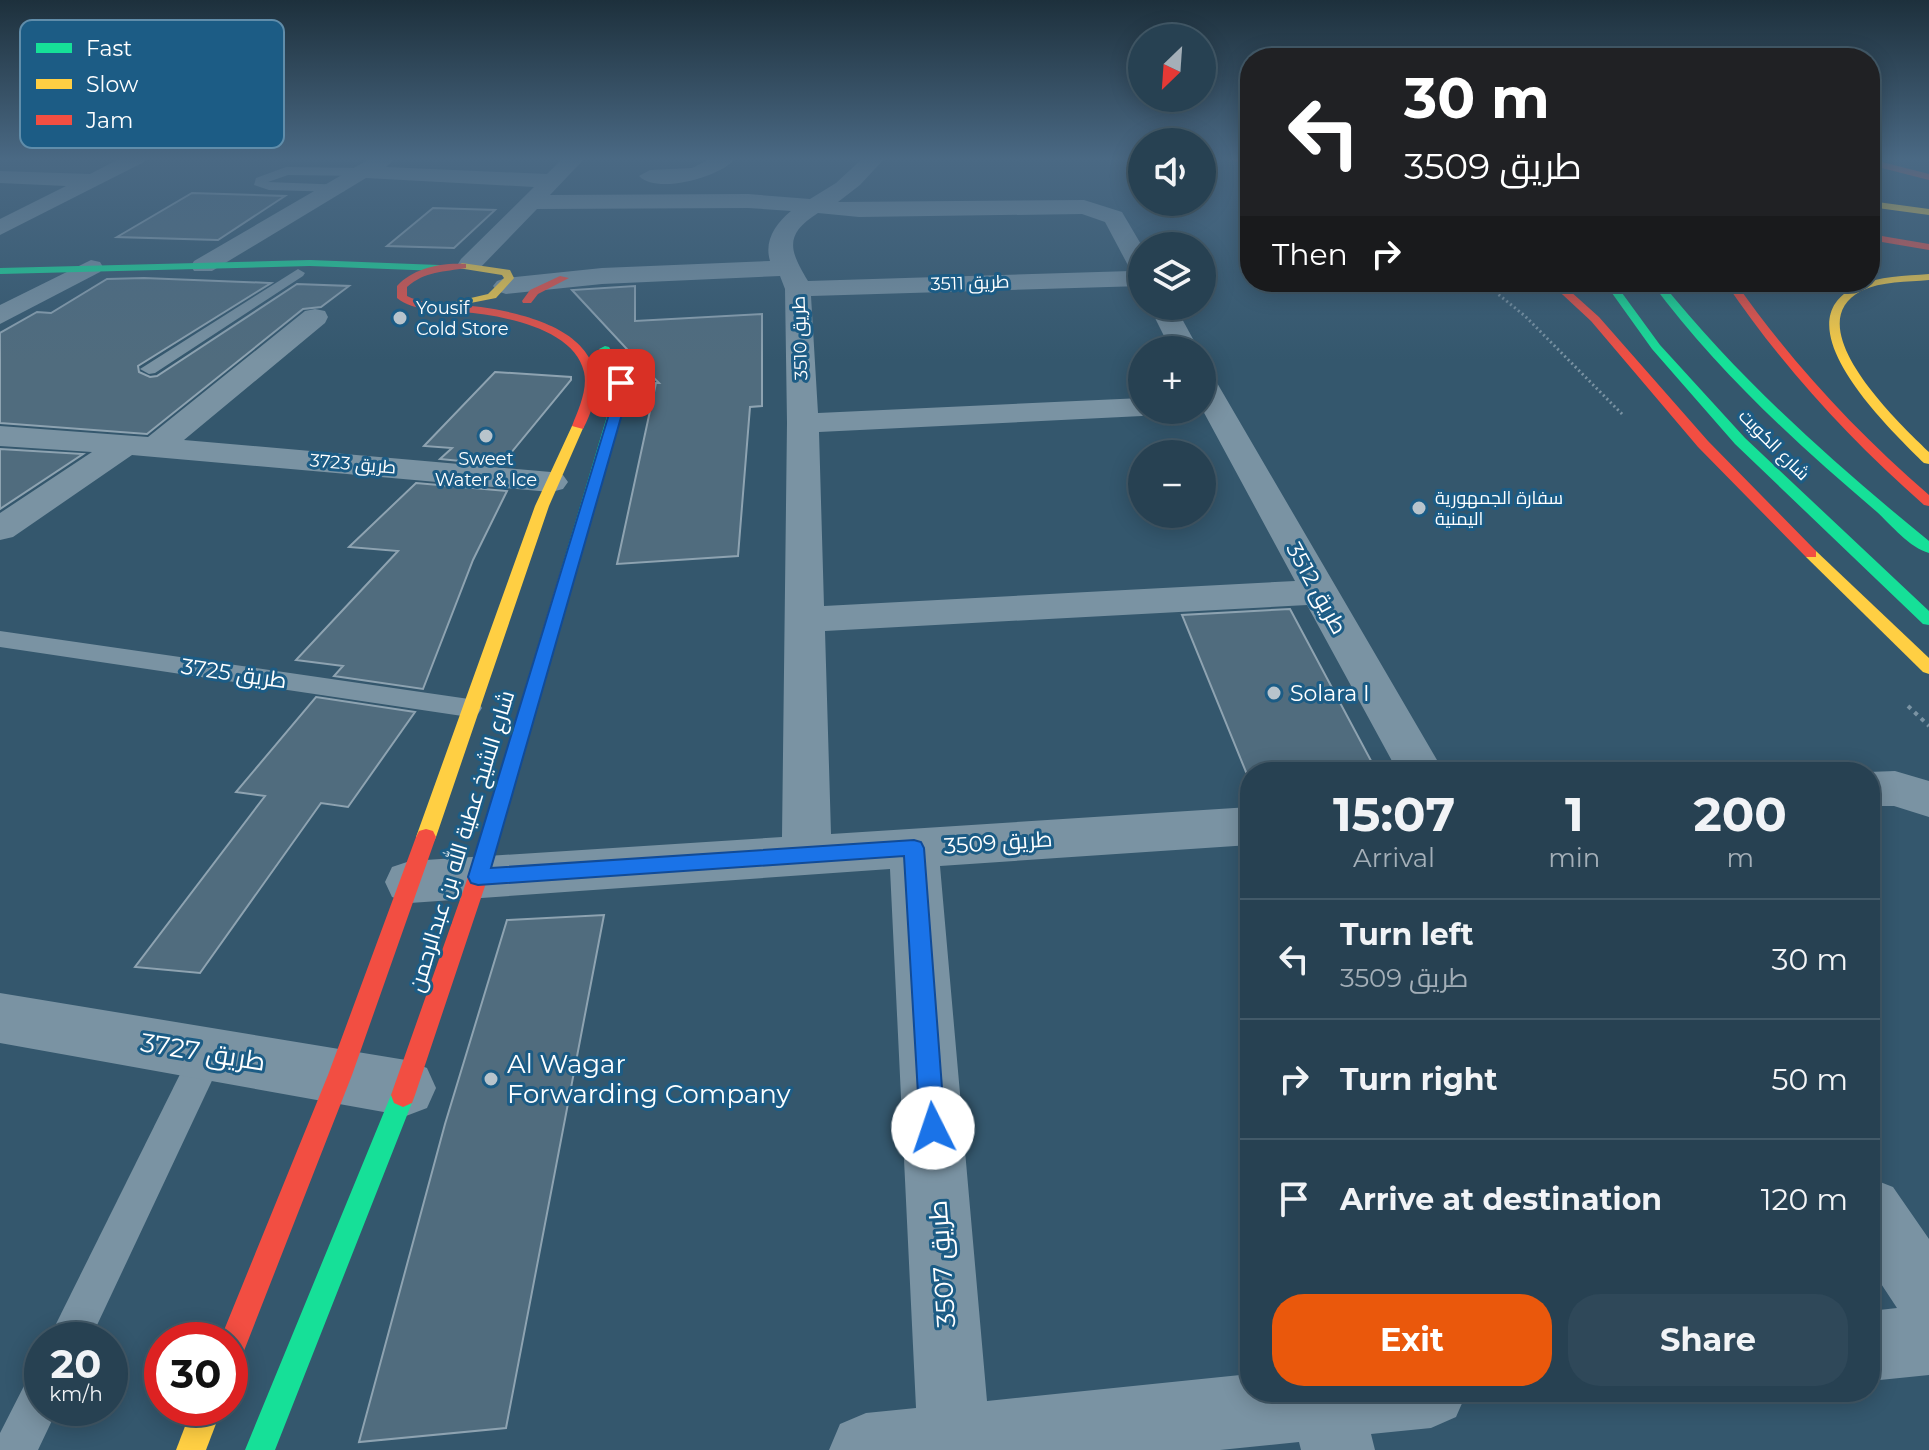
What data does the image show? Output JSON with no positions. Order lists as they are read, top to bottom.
{
  "streets": {
    "main road": ["شارع الكويت", "شارع الشيخ عطية الله بن عبدالرحمن"],
    "street": [
      "طريق 3511",
      "طريق 3510",
      "طريق 3723",
      "طريق 3512",
      "طريق 3509",
      "طريق 3727",
      "طريق 3507"
    ],
    "lane": ["طريق 3725"]
  },
  "crossings": [
    ["طريق 3511", "طريق 3510"],
    ["طريق 3510", "طريق 3509"],
    ["طريق 3723", "شارع الشيخ عطية الله بن عبدالرحمن"],
    ["طريق 3725", "شارع الشيخ عطية الله بن عبدالرحمن"],
    ["شارع الشيخ عطية الله بن عبدالرحمن", "طريق 3509"],
    ["شارع الشيخ عطية الله بن عبدالرحمن", "طريق 3727"],
    ["طريق 3509", "طريق 3507"]
  ],
  "places": [
    "Yousif Cold Store",
    "Sweet Water & Ice",
    "سفارة الجمهورية اليمنية",
    "Solara I",
    "Al Wagar Forwarding Company"
  ],
  "legend": ["Fast", "Slow", "Jam"],
  "north": "bottom left",
  "page": {
    "map_buttons": ["+", "−"],
    "turn": ["30 m", "طريق 3509"],
    "then": "Then",
    "eta": [
      "15:07",
      "Arrival",
      "1",
      "min",
      "200",
      "m"
    ],
    "list": [
      {
        "name": "Turn left",
        "note": "طريق 3509",
        "value": "30 m"
      },
      {
        "name": "Turn right",
        "value": "50 m"
      },
      {
        "name": "Arrive at destination",
        "value": "120 m"
      }
    ],
    "buttons": ["Exit", "Share"],
    "speed": "20 km/h",
    "limit": "30"
  }
}
